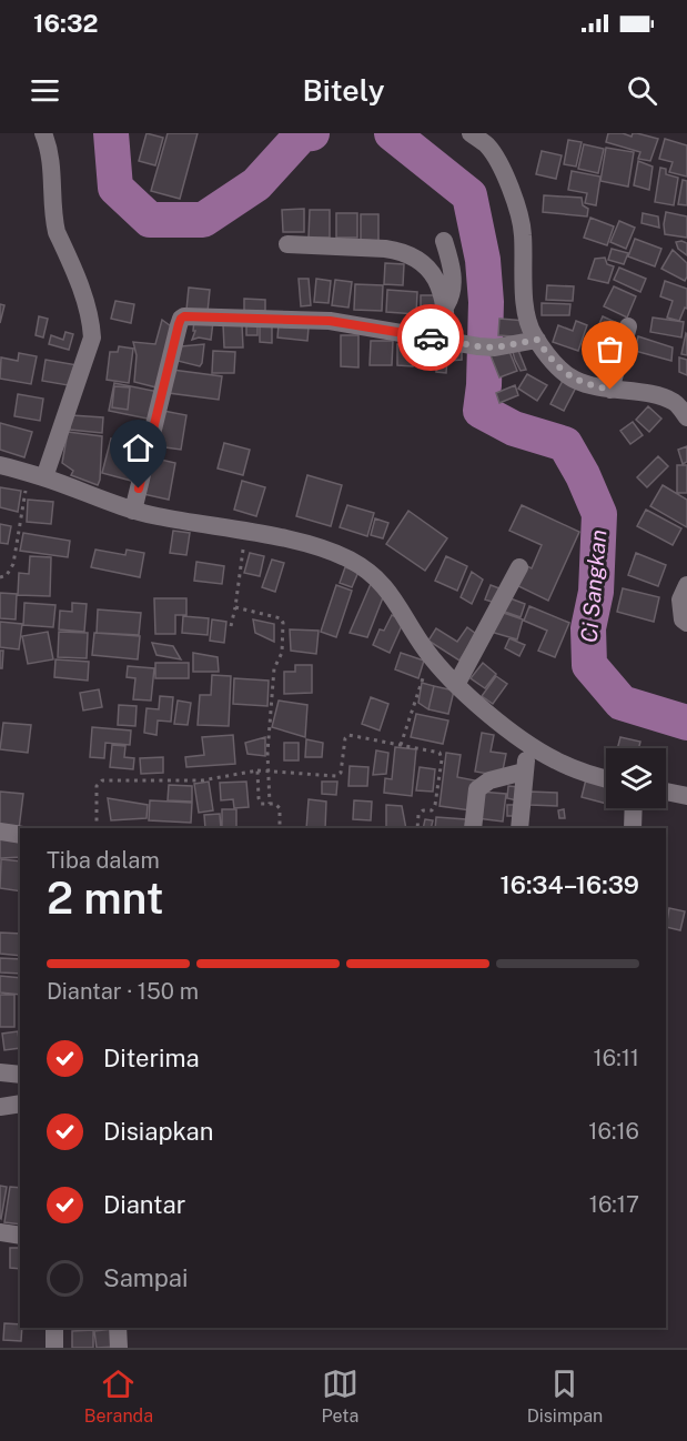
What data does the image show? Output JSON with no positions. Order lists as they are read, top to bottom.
{
  "water": ["Ci Sangkan"],
  "page": {
    "status": "16:32",
    "header": "Bitely",
    "heading": ["2 mnt", "Tiba dalam", "16:34–16:39"],
    "bar": "Diantar · 150 m",
    "list": [
      ["Diterima", "16:11"],
      ["Disiapkan", "16:16"],
      ["Diantar", "16:17"],
      "Sampai"
    ],
    "tabs": ["Beranda", "Peta", "Disimpan"]
  }
}
